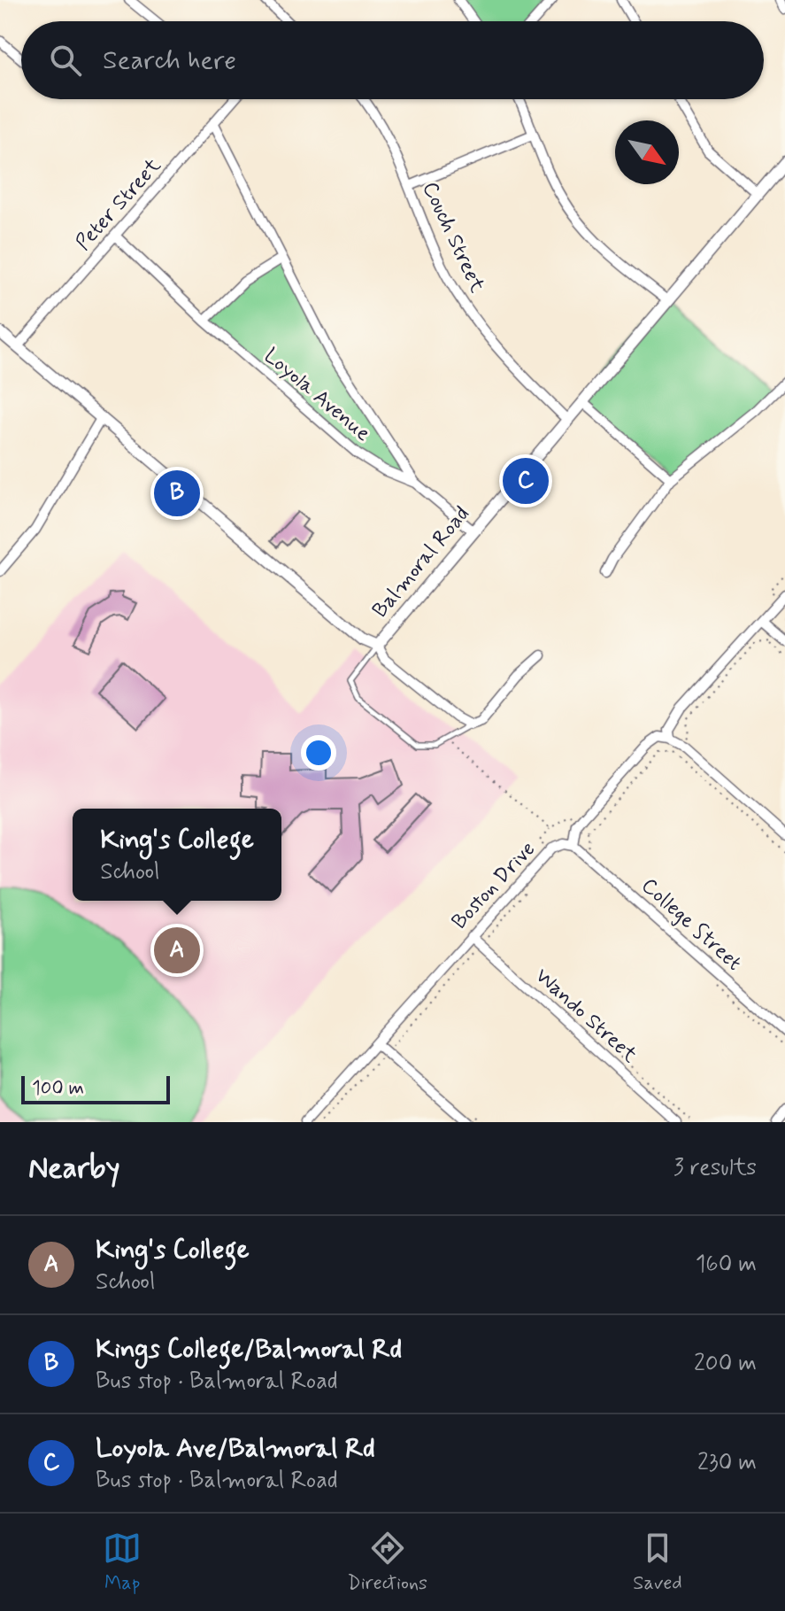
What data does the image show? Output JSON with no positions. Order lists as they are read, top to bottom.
{
  "streets": {
    "street": [
      "Peter Street",
      "Couch Street",
      "Loyola Avenue",
      "Balmoral Road",
      "Boston Drive",
      "College Street",
      "Wando Street"
    ]
  },
  "crossings": [
    ["Peter Street", "Loyola Avenue"],
    ["Peter Street", "Balmoral Road"],
    ["Couch Street", "Balmoral Road"],
    ["Loyola Avenue", "Balmoral Road"],
    ["Boston Drive", "College Street"],
    ["Boston Drive", "Wando Street"]
  ],
  "scale_bar": "100 m",
  "north": "bottom right",
  "page": {
    "search": "Search here",
    "pins": ["C", "B", "A"],
    "popup": ["King's College", "School"],
    "scale": "100 m",
    "heading": ["Nearby", "3 results"],
    "list": [
      {
        "mark": "A",
        "name": "King's College",
        "note": "School",
        "value": "160 m"
      },
      {
        "mark": "B",
        "name": "Kings College/Balmoral Rd",
        "note": "Bus stop · Balmoral Road",
        "value": "200 m"
      },
      {
        "mark": "C",
        "name": "Loyola Ave/Balmoral Rd",
        "note": "Bus stop · Balmoral Road",
        "value": "230 m"
      }
    ],
    "nav": ["Map", "Directions", "Saved"]
  }
}
